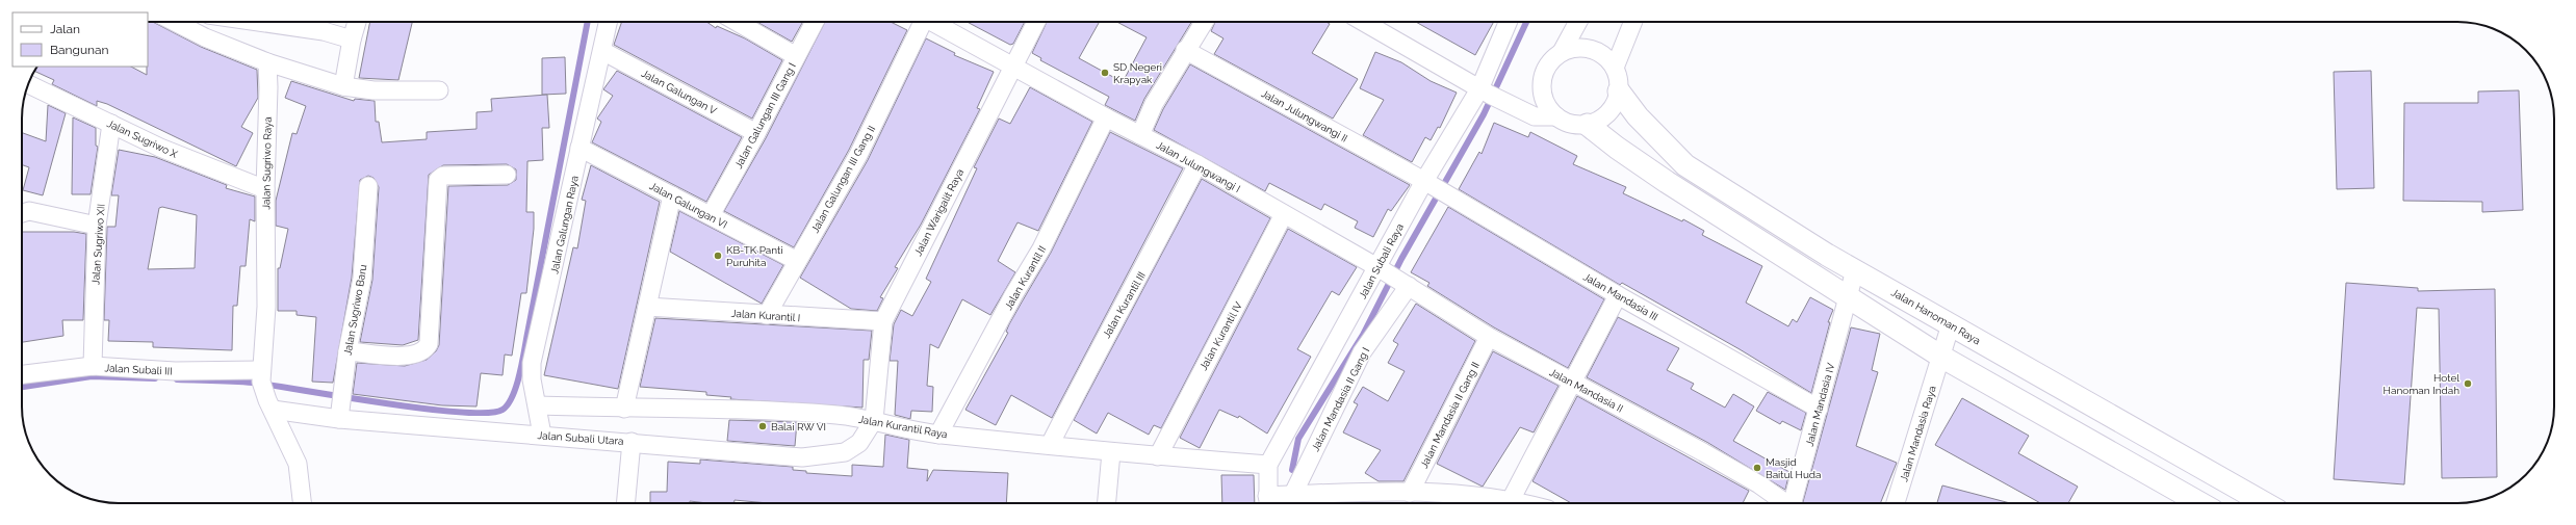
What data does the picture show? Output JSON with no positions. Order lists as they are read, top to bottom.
{
  "streets": {
    "street": [
      "Jalan Galungan V",
      "Jalan Galungan III Gang I",
      "Jalan Julungwangi II",
      "Jalan Sugriwo X",
      "Jalan Sugriwo Raya",
      "Jalan Julungwangi I",
      "Jalan Galungan III Gang II",
      "Jalan Galungan VI",
      "Jalan Warigalit Raya",
      "Jalan Galungan Raya",
      "Jalan Sugriwo XII",
      "Jalan Subali Raya",
      "Jalan Kurantil II",
      "Jalan Mandasia III",
      "Jalan Kurantil III",
      "Jalan Sugriwo Baru",
      "Jalan Kurantil I",
      "Jalan Hanoman Raya",
      "Jalan Kurantil IV",
      "Jalan Subali III",
      "Jalan Mandasia II",
      "Jalan Mandasia II Gang I",
      "Jalan Mandasia IV",
      "Jalan Mandasia II Gang II",
      "Jalan Kurantil Raya",
      "Jalan Mandasia Raya",
      "Jalan Subali Utara"
    ]
  },
  "crossings": [
    ["Jalan Galungan V", "Jalan Galungan III Gang I"],
    ["Jalan Galungan V", "Jalan Galungan Raya"],
    ["Jalan Galungan III Gang I", "Jalan Galungan VI"],
    ["Jalan Julungwangi II", "Jalan Subali Raya"],
    ["Jalan Julungwangi II", "Jalan Mandasia III"],
    ["Jalan Sugriwo X", "Jalan Sugriwo Raya"],
    ["Jalan Sugriwo X", "Jalan Sugriwo XII"],
    ["Jalan Sugriwo Raya", "Jalan Subali III"],
    ["Jalan Julungwangi I", "Jalan Warigalit Raya"],
    ["Jalan Julungwangi I", "Jalan Subali Raya"],
    ["Jalan Julungwangi I", "Jalan Kurantil II"],
    ["Jalan Julungwangi I", "Jalan Kurantil III"],
    ["Jalan Julungwangi I", "Jalan Kurantil IV"],
    ["Jalan Julungwangi I", "Jalan Mandasia II"],
    ["Jalan Galungan III Gang II", "Jalan Galungan VI"],
    ["Jalan Galungan III Gang II", "Jalan Kurantil I"],
    ["Jalan Galungan VI", "Jalan Galungan Raya"],
    ["Jalan Warigalit Raya", "Jalan Kurantil I"],
    ["Jalan Warigalit Raya", "Jalan Kurantil Raya"],
    ["Jalan Warigalit Raya", "Jalan Subali Utara"],
    ["Jalan Galungan Raya", "Jalan Kurantil Raya"],
    ["Jalan Galungan Raya", "Jalan Subali Utara"],
    ["Jalan Sugriwo XII", "Jalan Subali III"],
    ["Jalan Subali Raya", "Jalan Mandasia III"],
    ["Jalan Subali Raya", "Jalan Mandasia II"],
    ["Jalan Subali Raya", "Jalan Mandasia II Gang I"],
    ["Jalan Subali Raya", "Jalan Kurantil Raya"],
    ["Jalan Kurantil II", "Jalan Kurantil Raya"],
    ["Jalan Mandasia III", "Jalan Mandasia IV"],
    ["Jalan Kurantil III", "Jalan Kurantil Raya"],
    ["Jalan Sugriwo Baru", "Jalan Subali Utara"],
    ["Jalan Hanoman Raya", "Jalan Mandasia IV"],
    ["Jalan Hanoman Raya", "Jalan Mandasia Raya"],
    ["Jalan Kurantil IV", "Jalan Kurantil Raya"],
    ["Jalan Mandasia II", "Jalan Mandasia II Gang I"],
    ["Jalan Mandasia II", "Jalan Mandasia II Gang II"],
    ["Jalan Kurantil Raya", "Jalan Subali Utara"]
  ],
  "places": [
    "SD Negeri Krapyak",
    "KB-TK Panti Puruhita",
    "Hotel Hanoman Indah",
    "Balai RW VI",
    "Masjid Baitul Huda"
  ],
  "legend": ["Jalan", "Bangunan"]
}
